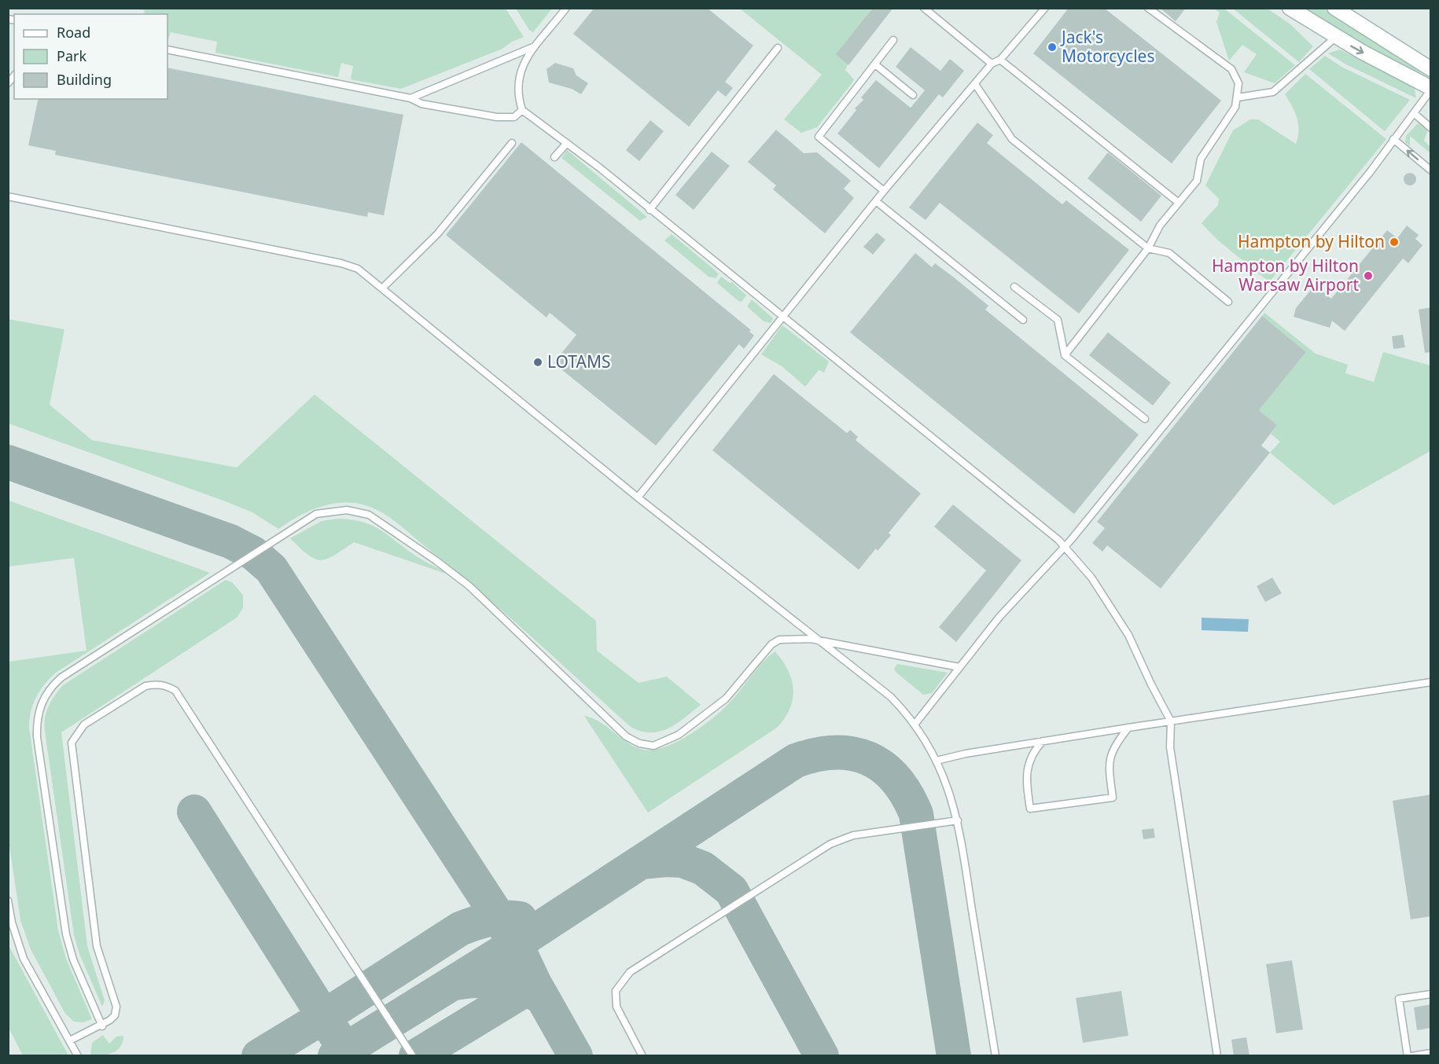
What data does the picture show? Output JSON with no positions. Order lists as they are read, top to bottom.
{
  "places": [
    "Jack's Motorcycles",
    "Hampton by Hilton",
    "Hampton by Hilton Warsaw Airport",
    "LOTAMS"
  ],
  "legend": ["Road", "Park", "Building"]
}
